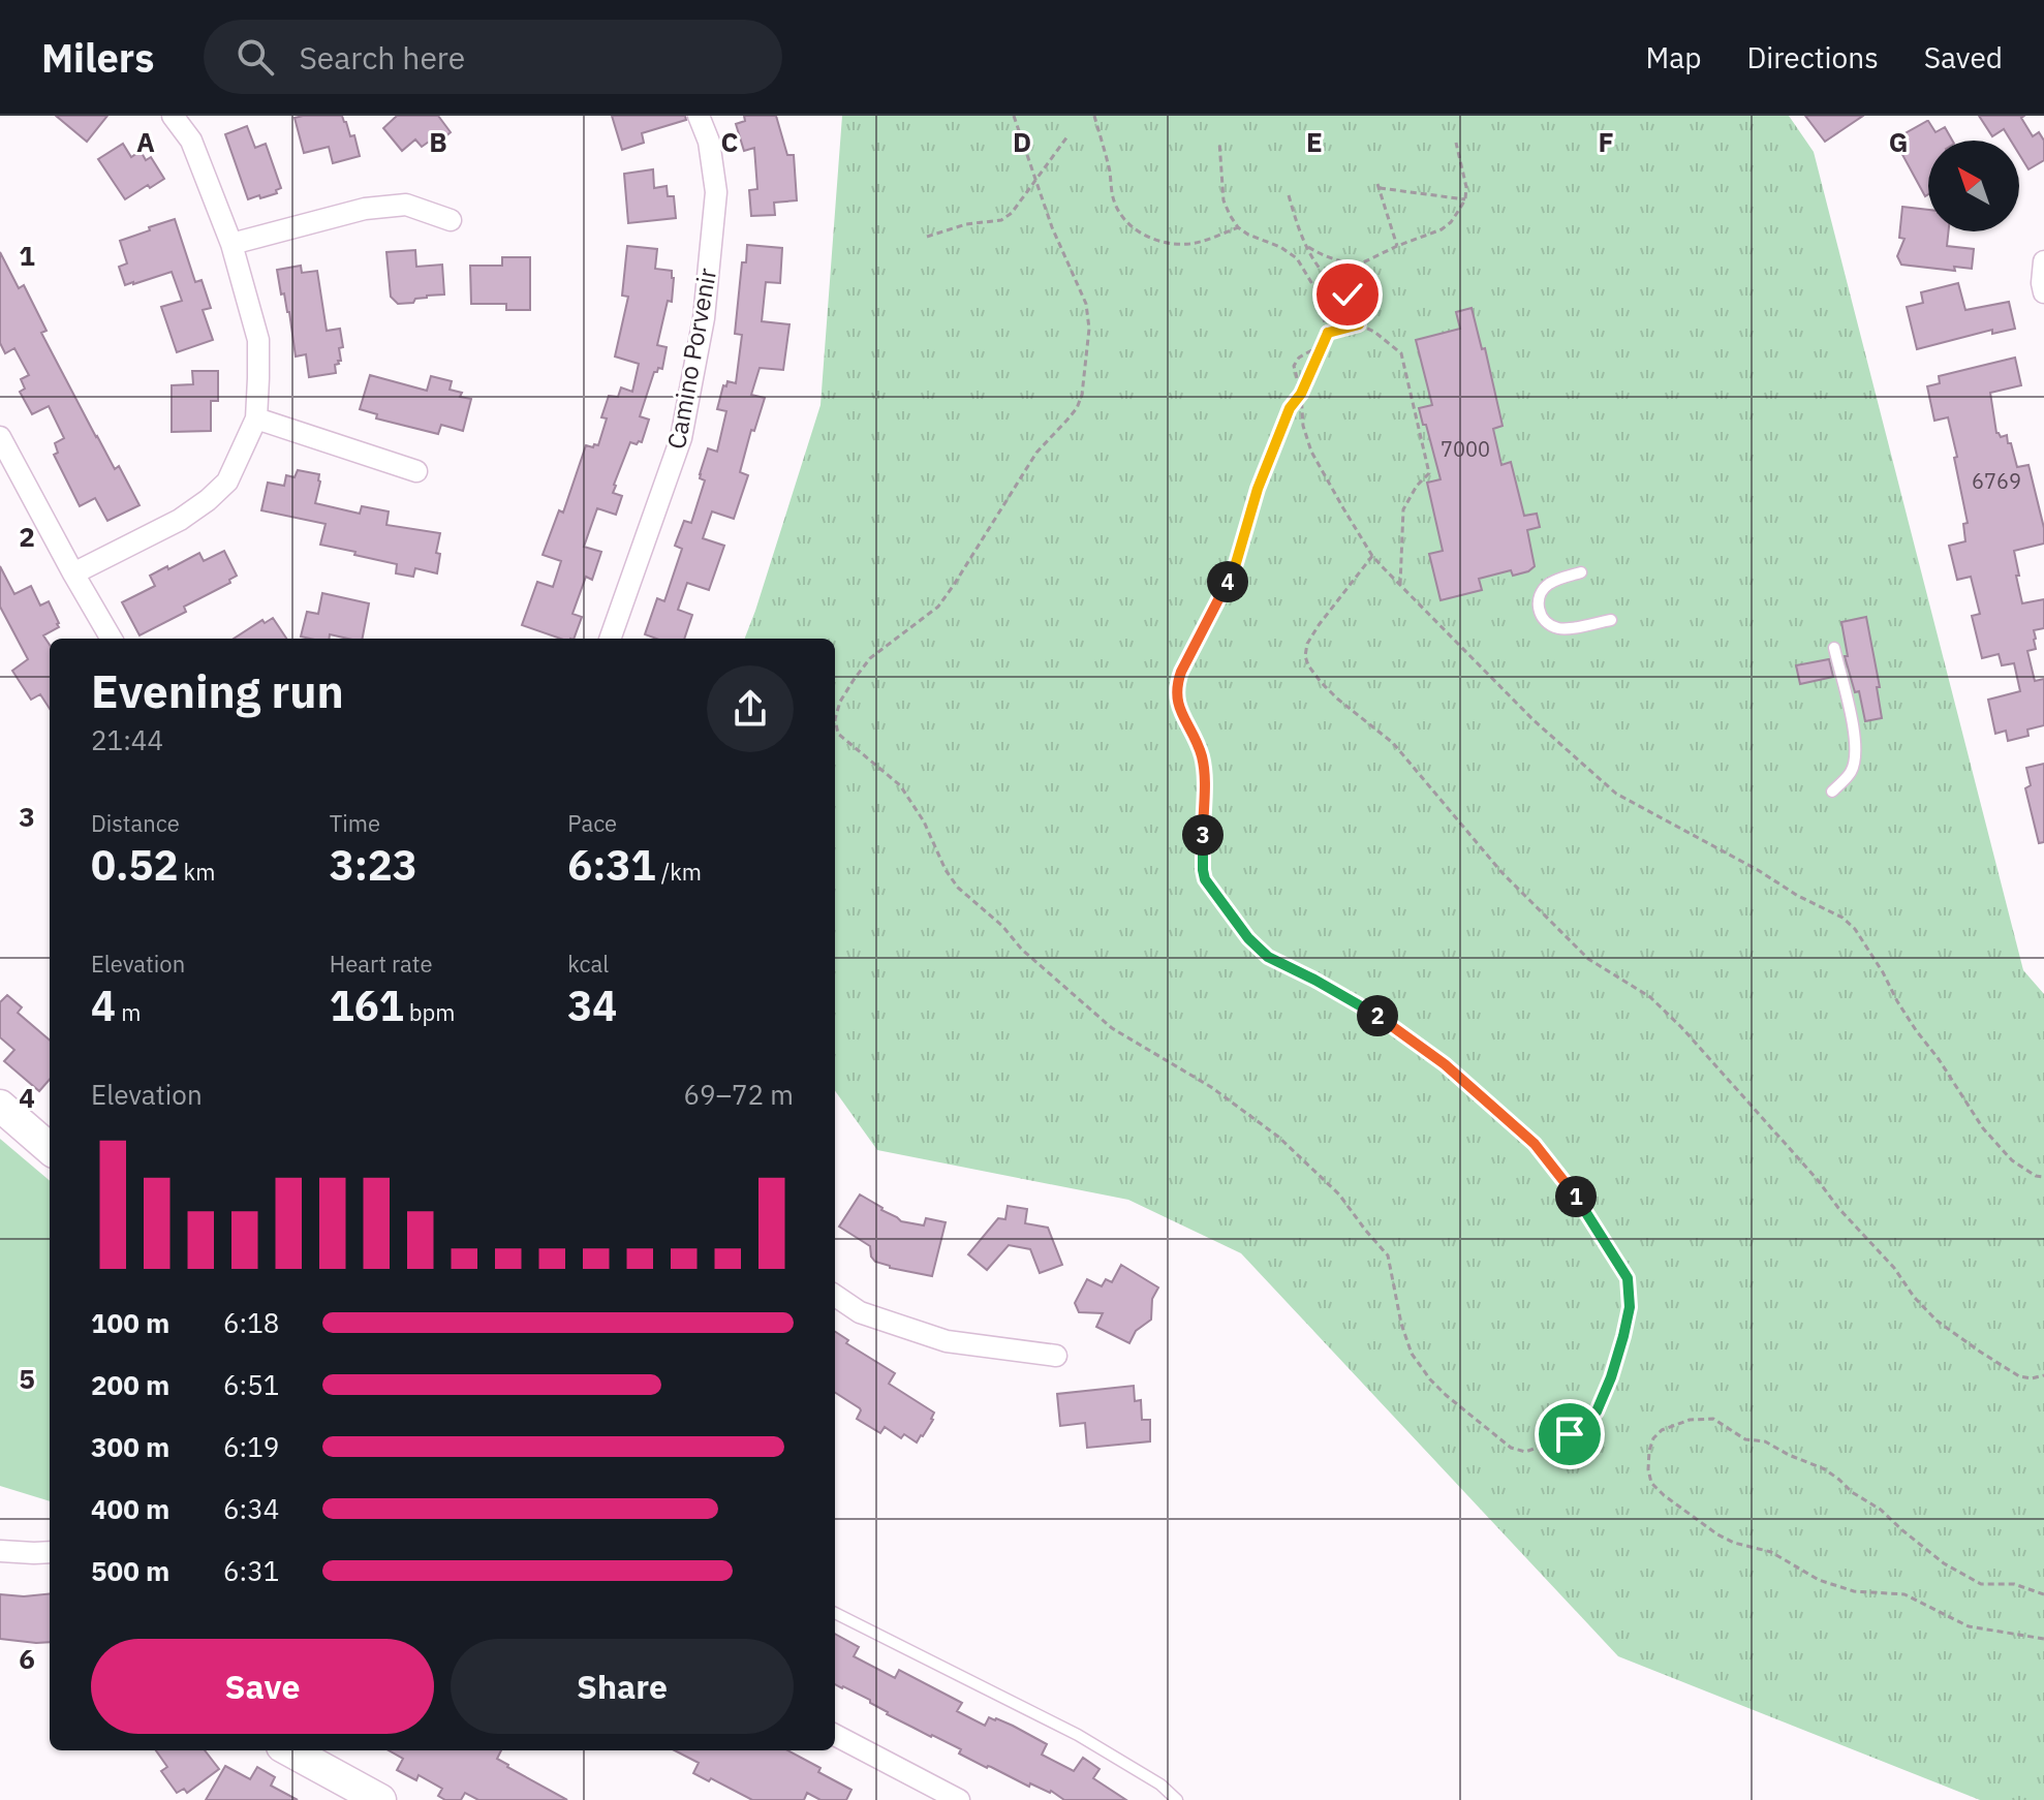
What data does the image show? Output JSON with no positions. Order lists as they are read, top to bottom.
{
  "streets": {
    "street": ["Camino Porvenir"]
  },
  "house_numbers": ["7000", "6769"],
  "north": "top left",
  "page": {
    "header": "Milers",
    "search": "Search here",
    "nav": ["Map", "Directions", "Saved"],
    "pins": [
      "4",
      "3",
      "2",
      "1"
    ],
    "heading": ["Evening run", "21:44"],
    "stats": [
      ["Distance", "0.52 km"],
      ["Time", "3:23"],
      ["Pace", "6:31 /km"],
      ["Elevation", "4 m"],
      ["Heart rate", "161 bpm"],
      ["kcal", "34"]
    ],
    "chart": ["Elevation", "69–72 m"],
    "list": [
      {
        "name": "100 m",
        "note": "6:18"
      },
      {
        "name": "200 m",
        "note": "6:51"
      },
      {
        "name": "300 m",
        "note": "6:19"
      },
      {
        "name": "400 m",
        "note": "6:34"
      },
      {
        "name": "500 m",
        "note": "6:31"
      }
    ],
    "buttons": ["Save", "Share"]
  },
  "grid": {
    "columns": [
      "A",
      "B",
      "C",
      "D",
      "E",
      "F",
      "G"
    ],
    "rows": [
      "1",
      "2",
      "3",
      "4",
      "5",
      "6"
    ]
  }
}
